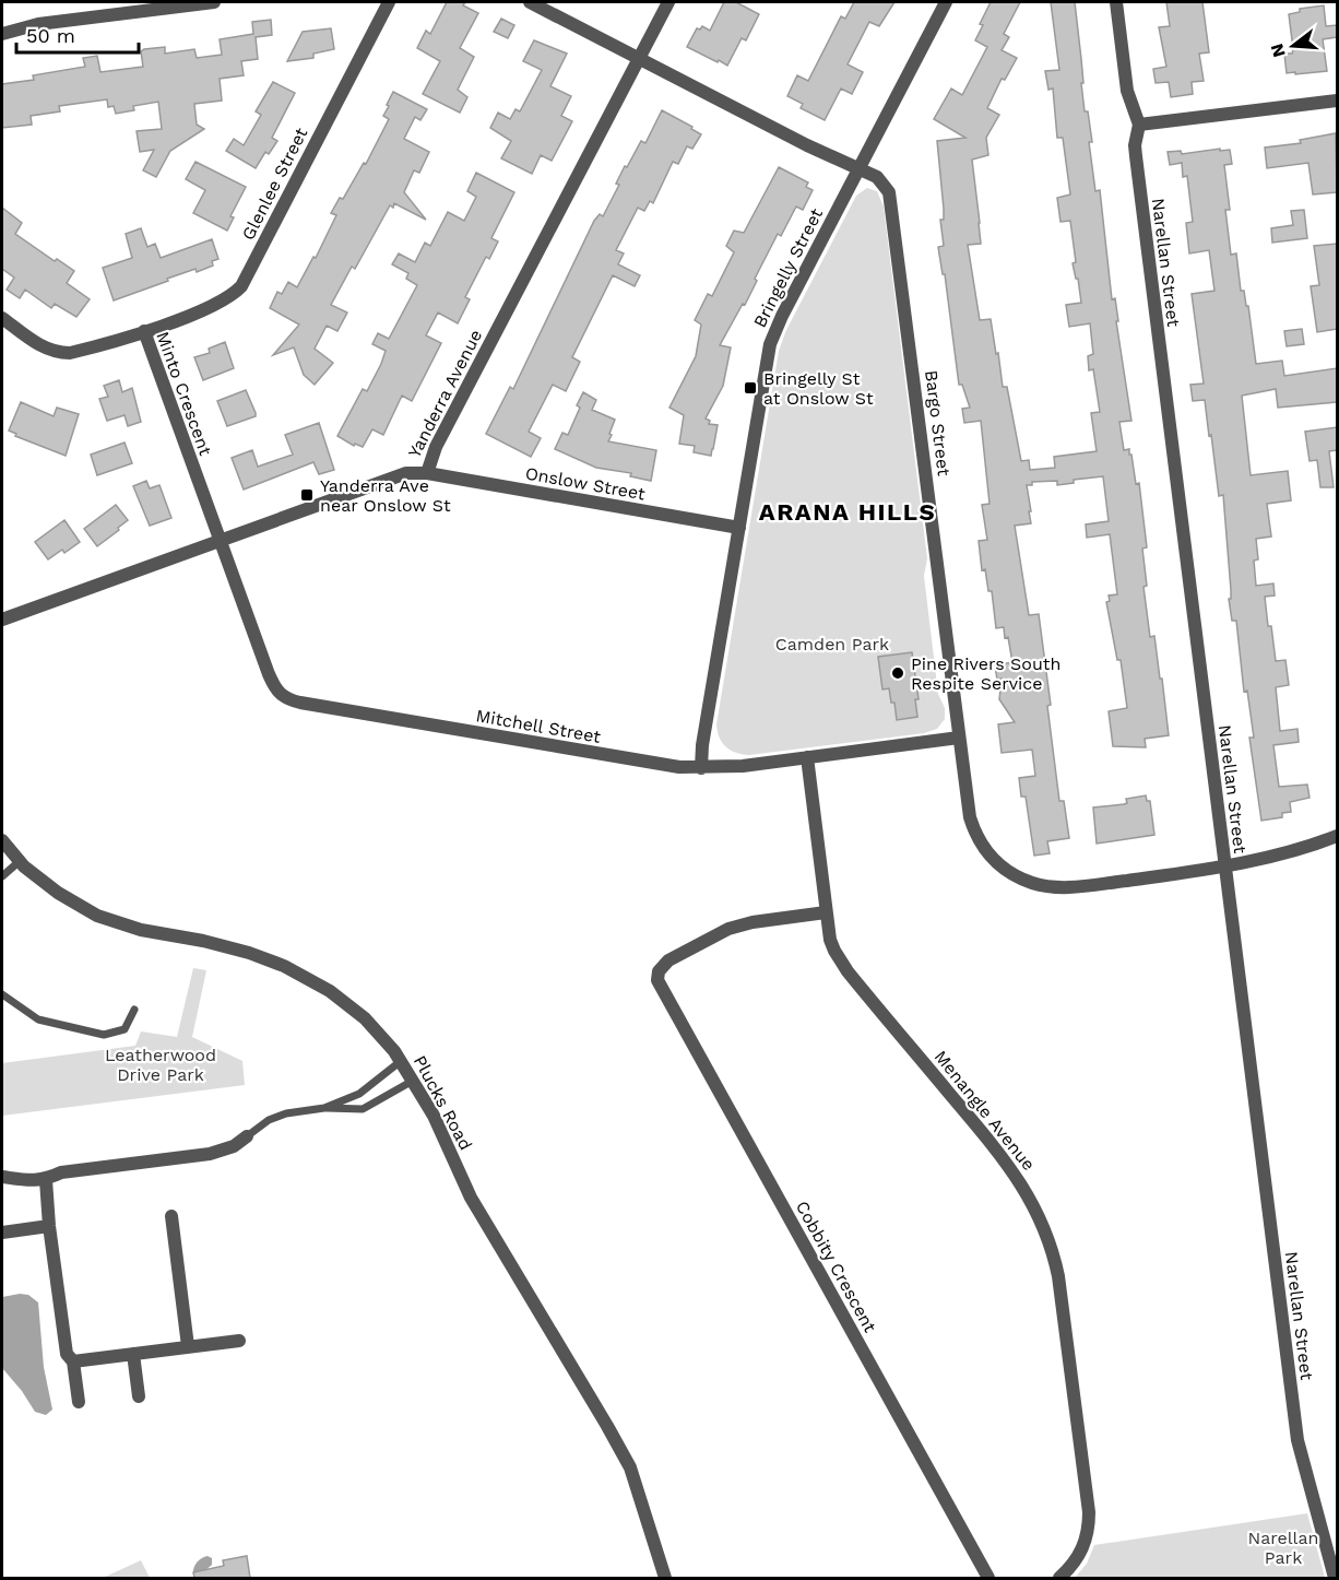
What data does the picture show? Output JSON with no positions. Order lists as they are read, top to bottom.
{
  "streets": {
    "street": [
      "Glenlee Street",
      "Narellan Street",
      "Bringelly Street",
      "Minto Crescent",
      "Yanderra Avenue",
      "Bargo Street",
      "Onslow Street",
      "Mitchell Street",
      "Plucks Road",
      "Menangle Avenue",
      "Cobbity Crescent"
    ]
  },
  "crossings": [
    ["Glenlee Street", "Minto Crescent"],
    ["Narellan Street", "Bargo Street"],
    ["Bringelly Street", "Bargo Street"],
    ["Bringelly Street", "Onslow Street"],
    ["Bringelly Street", "Mitchell Street"],
    ["Minto Crescent", "Yanderra Avenue"],
    ["Minto Crescent", "Mitchell Street"],
    ["Yanderra Avenue", "Bargo Street"],
    ["Yanderra Avenue", "Onslow Street"],
    ["Yanderra Avenue", "Mitchell Street"],
    ["Bargo Street", "Mitchell Street"],
    ["Mitchell Street", "Menangle Avenue"],
    ["Menangle Avenue", "Cobbity Crescent"]
  ],
  "districts": ["ARANA HILLS"],
  "parks": ["Camden Park", "Leatherwood Drive Park", "Narellan Park"],
  "places": {
    "transit": ["Bringelly St at Onslow St", "Yanderra Ave near Onslow St"],
    "other": ["Pine Rivers South Respite Service"]
  },
  "scale_bar": "50 m",
  "north": "left"
}
